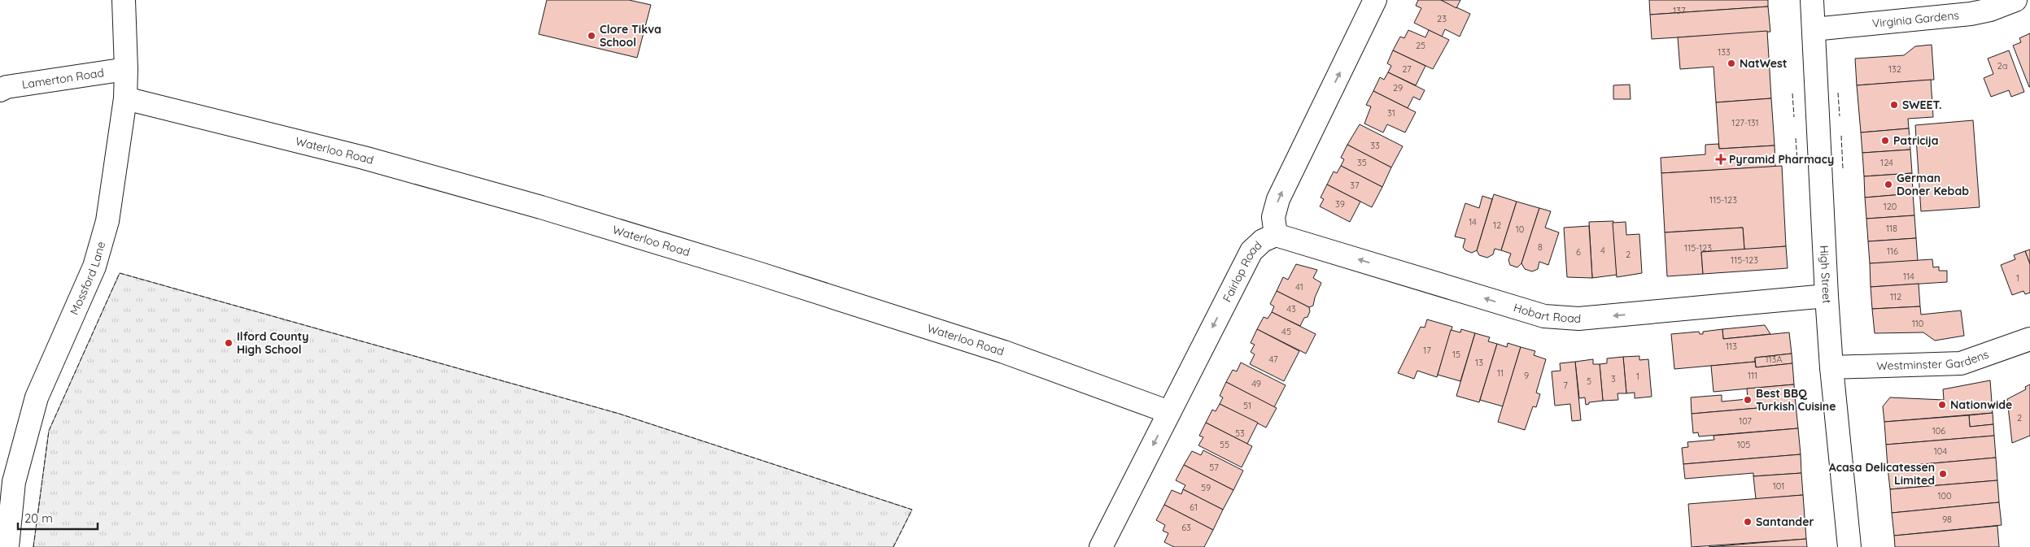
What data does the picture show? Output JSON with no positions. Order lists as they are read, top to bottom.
{
  "streets": {
    "street": [
      "Virginia Gardens",
      "Lamerton Road",
      "Waterloo Road",
      "Fairlop Road",
      "High Street",
      "Mossford Lane",
      "Hobart Road",
      "Westminster Gardens"
    ]
  },
  "crossings": [
    ["Virginia Gardens", "High Street"],
    ["Lamerton Road", "Mossford Lane"],
    ["Waterloo Road", "Fairlop Road"],
    ["Waterloo Road", "Mossford Lane"],
    ["Fairlop Road", "Hobart Road"],
    ["High Street", "Hobart Road"],
    ["High Street", "Westminster Gardens"]
  ],
  "one_way": ["Hobart Road"],
  "places": {
    "other": [
      "Clore Tikva School",
      "NatWest",
      "SWEET.",
      "Patricija",
      "German Doner Kebab",
      "Ilford County High School",
      "Best BBQ Turkish Cuisine",
      "Nationwide",
      "Acasa Delicatessen Limited",
      "Santander"
    ],
    "health": ["Pyramid Pharmacy"]
  },
  "house_numbers": [
    "137",
    "23",
    "25",
    "133",
    "2a",
    "27",
    "132",
    "29",
    "31",
    "127-131",
    "33",
    "35",
    "124",
    "37",
    "115-123",
    "39",
    "120",
    "14",
    "12",
    "118",
    "10",
    "8",
    "115-123",
    "4",
    "116",
    "6",
    "2",
    "115-123",
    "114",
    "1",
    "41",
    "112",
    "43",
    "110",
    "45",
    "113",
    "17",
    "15",
    "47",
    "113A",
    "13",
    "11",
    "9",
    "111",
    "1",
    "3",
    "5",
    "49",
    "7",
    "51",
    "2",
    "107",
    "106",
    "53",
    "55",
    "105",
    "104",
    "57",
    "101",
    "59",
    "100",
    "61",
    "98",
    "63"
  ],
  "scale_bar": "20 m"
}
